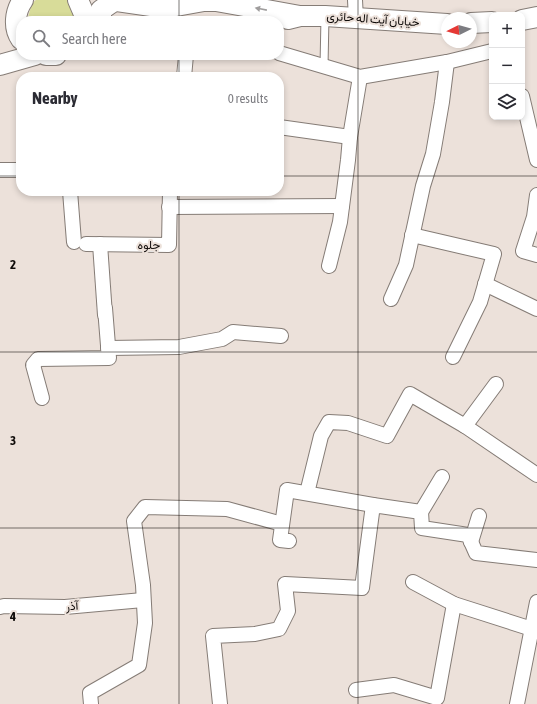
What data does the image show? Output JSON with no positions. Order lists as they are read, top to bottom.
{
  "streets": {
    "main road": ["خیابان آیت اله حائری"],
    "street": ["جلوه", "آذر"]
  },
  "north": "left",
  "page": {
    "map_buttons": ["+", "−"],
    "search": "Search here",
    "heading": ["Nearby", "0 results"]
  },
  "grid": {
    "rows": ["2", "3", "4"]
  }
}
